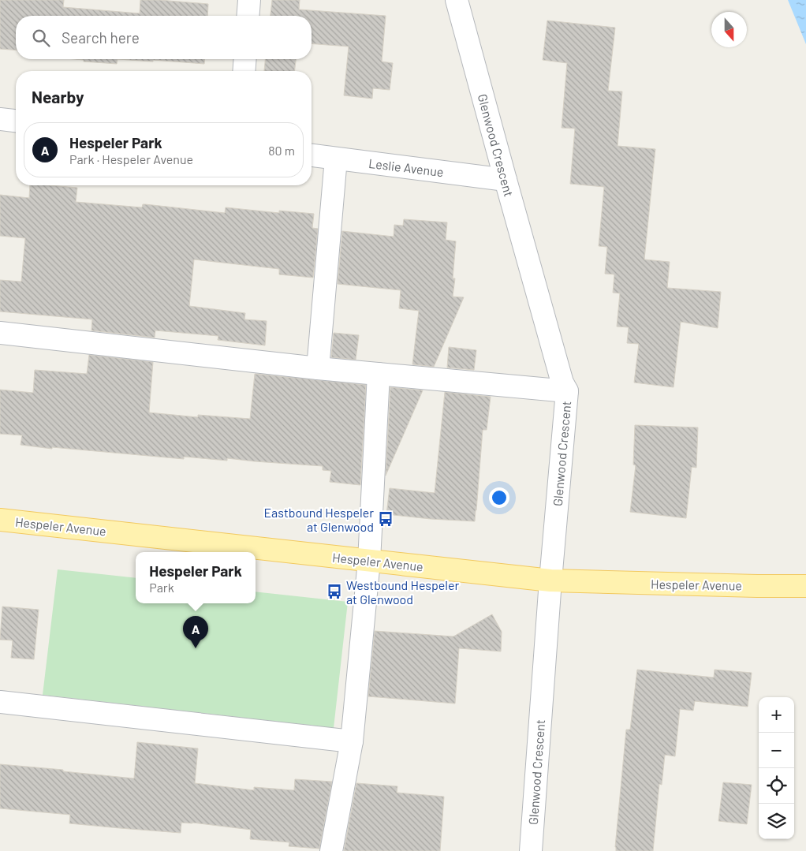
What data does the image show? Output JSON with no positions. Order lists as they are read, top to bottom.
{
  "streets": {
    "main road": ["Hespeler Avenue"],
    "street": ["Glenwood Crescent", "Leslie Avenue"]
  },
  "crossings": [
    ["Glenwood Crescent", "Leslie Avenue"],
    ["Glenwood Crescent", "Hespeler Avenue"]
  ],
  "places": {
    "bus stop": ["Eastbound Hespeler at Glenwood", "Westbound Hespeler at Glenwood"]
  },
  "north": "bottom",
  "page": {
    "search": "Search here",
    "heading": "Nearby",
    "list": [
      {
        "mark": "A",
        "name": "Hespeler Park",
        "note": "Park · Hespeler Avenue",
        "value": "80 m"
      }
    ],
    "popup": ["Hespeler Park", "Park"],
    "pins": "A",
    "map_buttons": ["+", "−"]
  }
}
